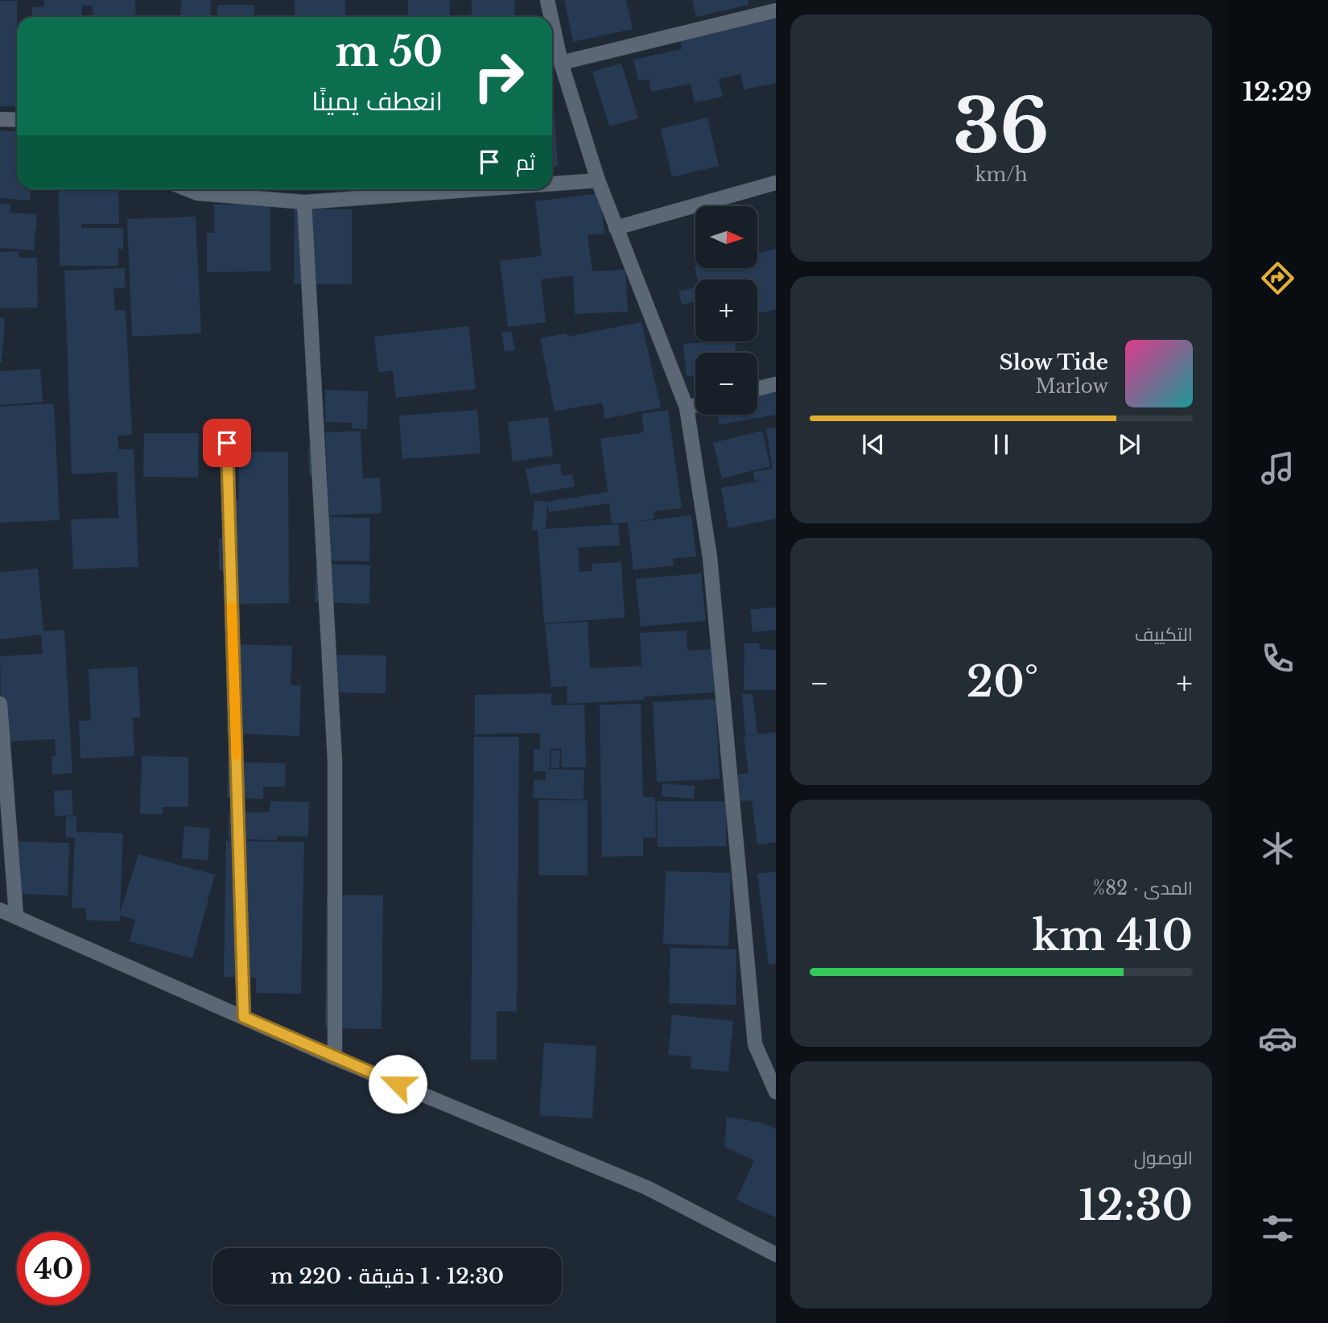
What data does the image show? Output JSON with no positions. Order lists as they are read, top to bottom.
{
  "north": "right",
  "page": {
    "tabs": "12:29",
    "tile": [
      ["36", "km/h"],
      "التكييف",
      ["المدى · 82%", "410 km"],
      ["الوصول", "12:30"]
    ],
    "turn": ["50 m", "انعطف يمينًا"],
    "then": "ثم",
    "map_buttons": ["+", "−"],
    "song": ["Slow Tide", "Marlow"],
    "heat": ["−", "20°", "+"],
    "limit": "40",
    "trip": "12:30 · 1 دقيقة · 220 m"
  }
}
